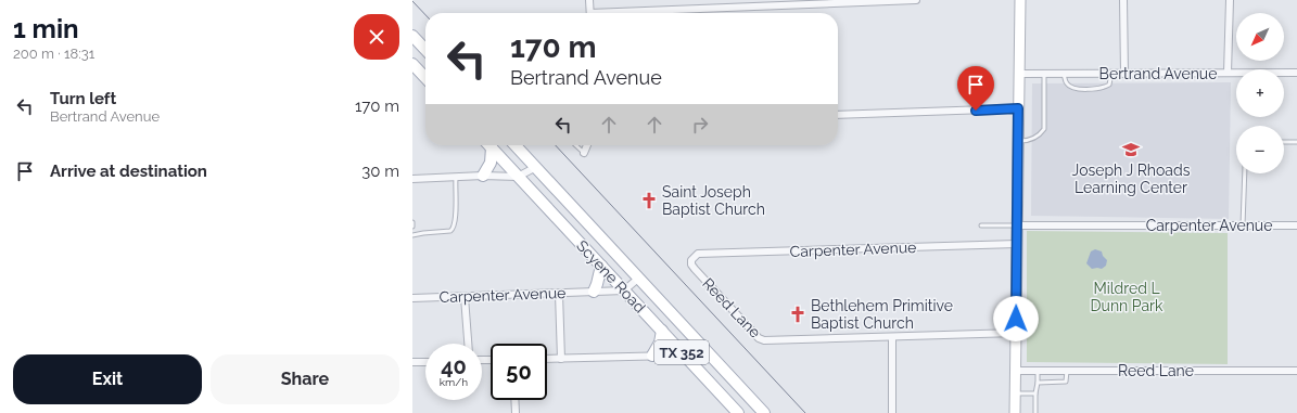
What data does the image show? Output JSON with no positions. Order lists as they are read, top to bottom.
{
  "streets": {
    "main road": ["Scyene Road", "TX 352"],
    "street": ["Bertrand Avenue", "Carpenter Avenue", "Reed Lane"]
  },
  "crossings": [
    ["Carpenter Avenue", "Scyene Road"],
    ["Carpenter Avenue", "Reed Lane"]
  ],
  "parks": ["Mildred L Dunn Park"],
  "places": {
    "school or university": ["Joseph J Rhoads Learning Center"],
    "church": ["Saint Joseph Baptist Church", "Bethlehem Primitive Baptist Church"]
  },
  "north": "bottom left",
  "page": {
    "heading": ["1 min", "200 m · 18:31"],
    "map_buttons": ["+", "−"],
    "turn": ["170 m", "Bertrand Avenue"],
    "list": [
      {
        "name": "Turn left",
        "note": "Bertrand Avenue",
        "value": "170 m"
      },
      {
        "name": "Arrive at destination",
        "value": "30 m"
      }
    ],
    "speed": "40 km/h",
    "limit": "50",
    "buttons": ["Exit", "Share"]
  }
}
